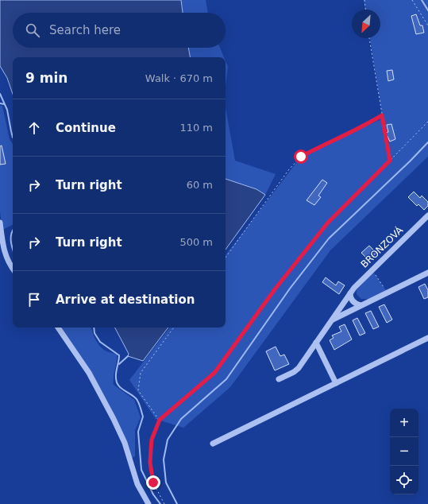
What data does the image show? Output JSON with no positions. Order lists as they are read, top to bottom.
{
  "streets": {
    "street": ["BRONZOVÁ"]
  },
  "north": "bottom left",
  "page": {
    "search": "Search here",
    "heading": ["9 min", "Walk · 670 m"],
    "list": [
      ["Continue", "110 m"],
      ["Turn right", "60 m"],
      ["Turn right", "500 m"],
      "Arrive at destination"
    ],
    "map_buttons": ["+", "−"]
  }
}
